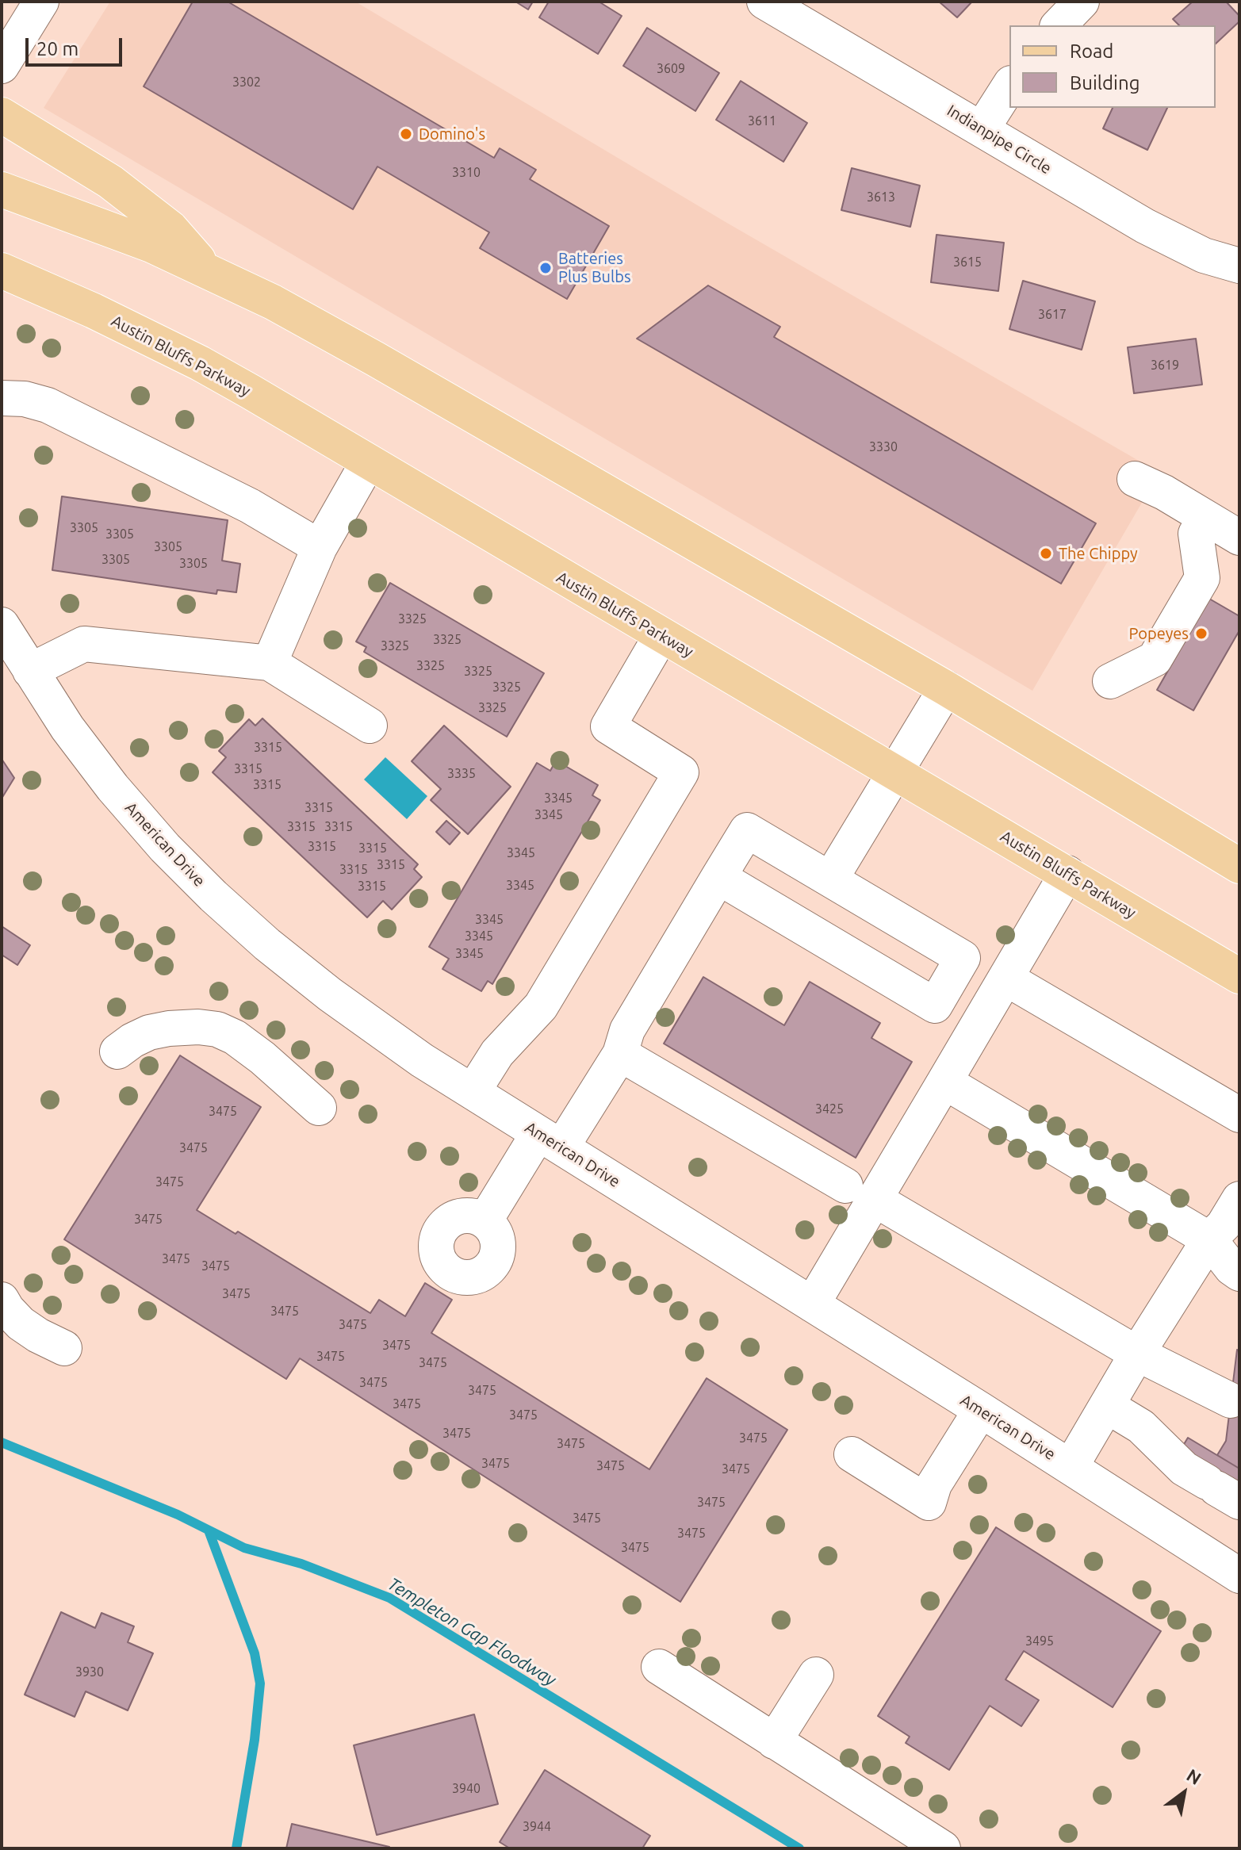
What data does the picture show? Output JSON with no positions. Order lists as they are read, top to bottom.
{
  "streets": {
    "main road": ["Austin Bluffs Parkway"],
    "street": ["Indianpipe Circle", "American Drive"]
  },
  "water": ["Templeton Gap Floodway"],
  "places": [
    "Domino's",
    "Batteries Plus Bulbs",
    "The Chippy",
    "Popeyes"
  ],
  "house_numbers": [
    "3609",
    "3302",
    "3611",
    "3310",
    "3613",
    "3615",
    "3617",
    "3619",
    "3330",
    "3305",
    "3305",
    "3305",
    "3305",
    "3305",
    "3325",
    "3325",
    "3325",
    "3325",
    "3325",
    "3325",
    "3325",
    "3315",
    "3315",
    "3335",
    "3315",
    "3345",
    "3315",
    "3345",
    "3315",
    "3315",
    "3315",
    "3315",
    "3345",
    "3315",
    "3315",
    "3345",
    "3315",
    "3345",
    "3345",
    "3345",
    "3425",
    "3475",
    "3475",
    "3475",
    "3475",
    "3475",
    "3475",
    "3475",
    "3475",
    "3475",
    "3475",
    "3475",
    "3475",
    "3475",
    "3475",
    "3475",
    "3475",
    "3475",
    "3475",
    "3475",
    "3475",
    "3475",
    "3475",
    "3475",
    "3475",
    "3475",
    "3475",
    "3495",
    "3930",
    "3940",
    "3944"
  ],
  "legend": ["Road", "Building"],
  "scale_bar": "20 m",
  "north": "top right"
}
